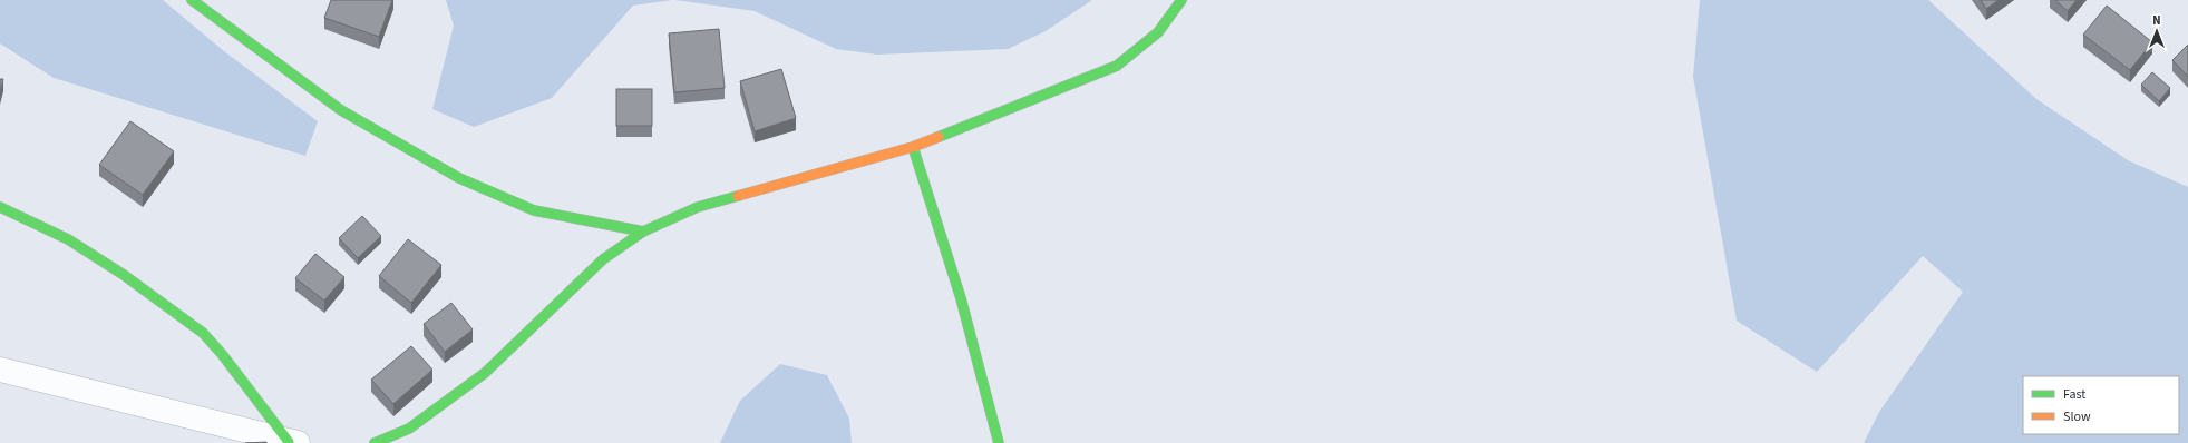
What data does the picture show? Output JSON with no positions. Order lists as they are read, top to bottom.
{
  "legend": ["Fast", "Slow"],
  "north": "top"
}
